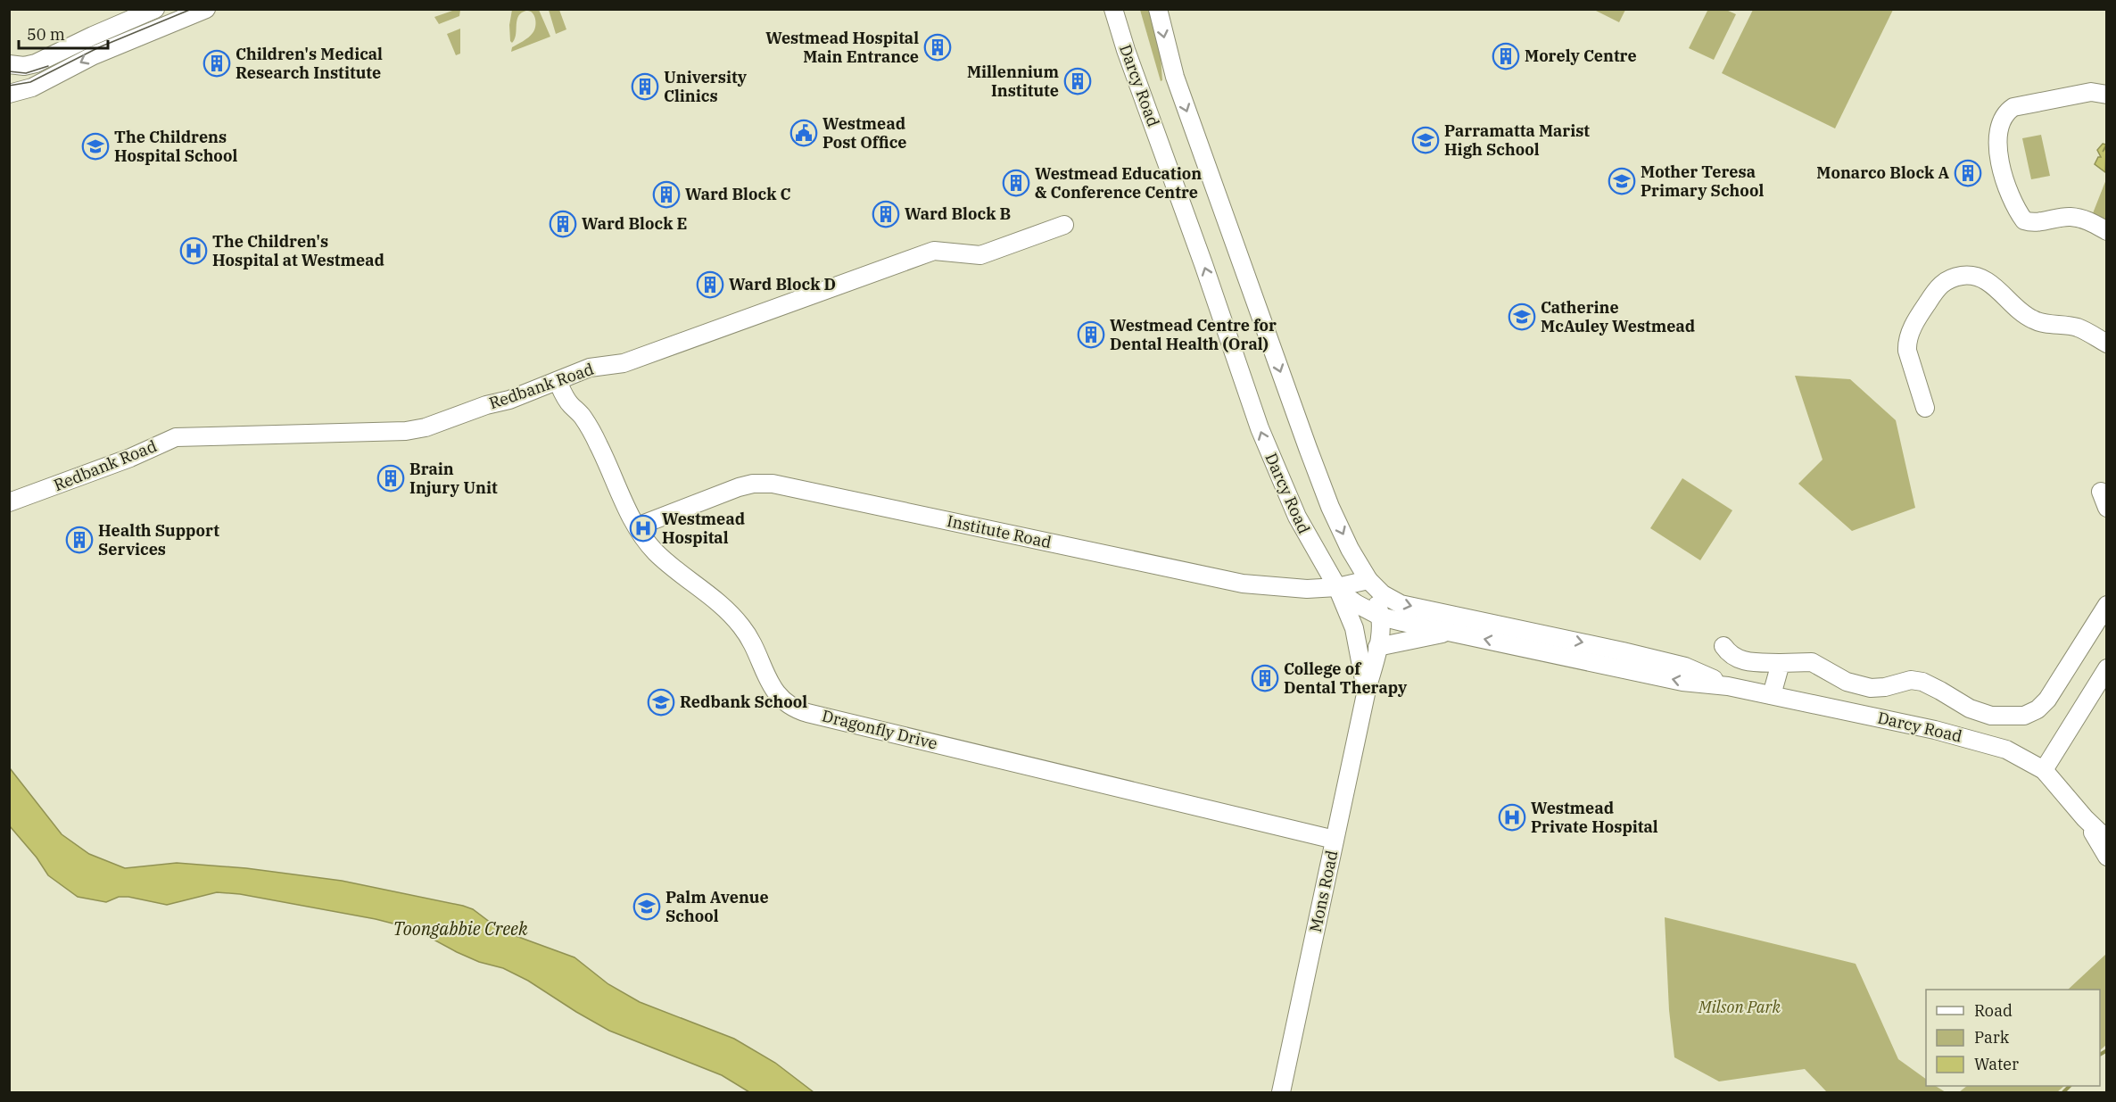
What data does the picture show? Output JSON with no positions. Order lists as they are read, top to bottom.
{
  "streets": {
    "street": [
      "Darcy Road",
      "Redbank Road",
      "Institute Road",
      "Dragonfly Drive",
      "Mons Road"
    ]
  },
  "crossings": [
    ["Darcy Road", "Institute Road"],
    ["Darcy Road", "Mons Road"],
    ["Redbank Road", "Dragonfly Drive"],
    ["Institute Road", "Dragonfly Drive"],
    ["Institute Road", "Mons Road"],
    ["Dragonfly Drive", "Mons Road"]
  ],
  "water": ["Toongabbie Creek"],
  "parks": ["Milson Park"],
  "places": {
    "building": [
      "Westmead Hospital Main Entrance",
      "Morely Centre",
      "Children's Medical Research Institute",
      "Millennium Institute",
      "University Clinics",
      "Monarco Block A",
      "Westmead Education & Conference Centre",
      "Ward Block C",
      "Ward Block B",
      "Ward Block E",
      "Ward Block D",
      "Westmead Centre for Dental Health (Oral)",
      "Brain Injury Unit",
      "Health Support Services",
      "College of Dental Therapy"
    ],
    "public building": ["Westmead Post Office"],
    "school or university": [
      "Parramatta Marist High School",
      "The Childrens Hospital School",
      "Mother Teresa Primary School",
      "Catherine McAuley Westmead",
      "Redbank School",
      "Palm Avenue School"
    ],
    "hospital": ["The Children's Hospital at Westmead", "Westmead Hospital", "Westmead Private Hospital"]
  },
  "legend": ["Road", "Park", "Water"],
  "scale_bar": "50 m"
}
